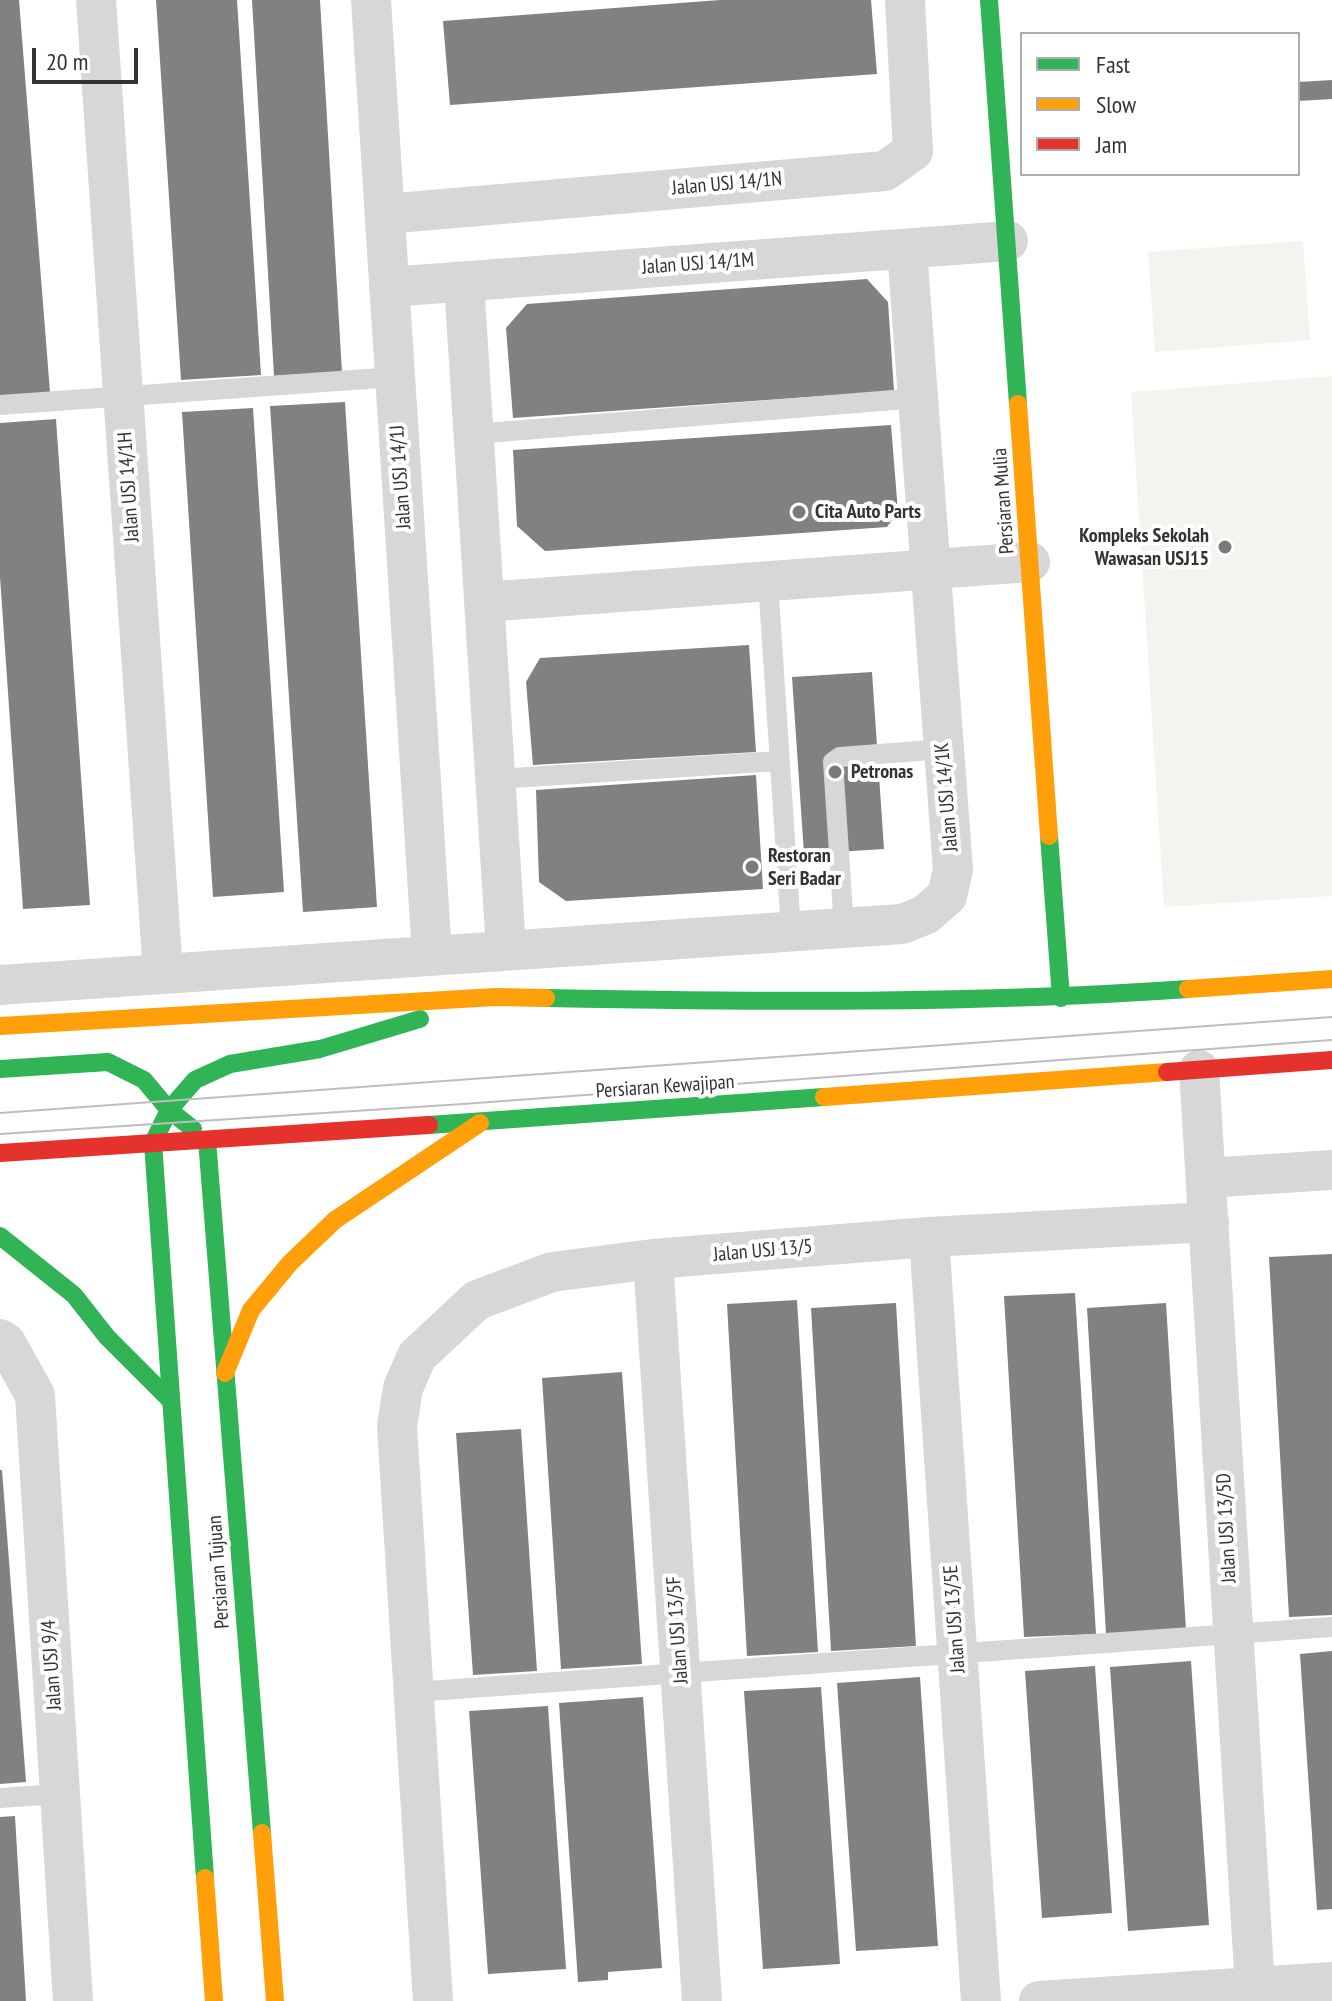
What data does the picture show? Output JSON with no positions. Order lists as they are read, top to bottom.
{
  "streets": {
    "main road": ["Persiaran Mulia", "Persiaran Kewajipan", "Persiaran Tujuan"],
    "street": [
      "Jalan USJ 14/1N",
      "Jalan USJ 14/1M",
      "Jalan USJ 14/1J",
      "Jalan USJ 14/1H",
      "Jalan USJ 14/1K",
      "Jalan USJ 13/5",
      "Jalan USJ 13/5D",
      "Jalan USJ 13/5E",
      "Jalan USJ 13/5F",
      "Jalan USJ 9/4"
    ]
  },
  "crossings": [
    ["Jalan USJ 14/1N", "Jalan USJ 14/1J"],
    ["Jalan USJ 14/1M", "Jalan USJ 14/1J"],
    ["Jalan USJ 14/1M", "Persiaran Mulia"],
    ["Jalan USJ 14/1M", "Jalan USJ 14/1K"],
    ["Jalan USJ 14/1J", "Jalan USJ 14/1K"],
    ["Jalan USJ 14/1H", "Jalan USJ 14/1K"],
    ["Persiaran Kewajipan", "Jalan USJ 13/5D"],
    ["Persiaran Kewajipan", "Persiaran Tujuan"],
    ["Jalan USJ 13/5", "Jalan USJ 13/5D"],
    ["Jalan USJ 13/5", "Jalan USJ 13/5E"],
    ["Jalan USJ 13/5", "Jalan USJ 13/5F"]
  ],
  "places": [
    "Cita Auto Parts",
    "Kompleks Sekolah Wawasan USJ15",
    "Petronas",
    "Restoran Seri Badar"
  ],
  "legend": ["Fast", "Slow", "Jam"],
  "scale_bar": "20 m"
}
